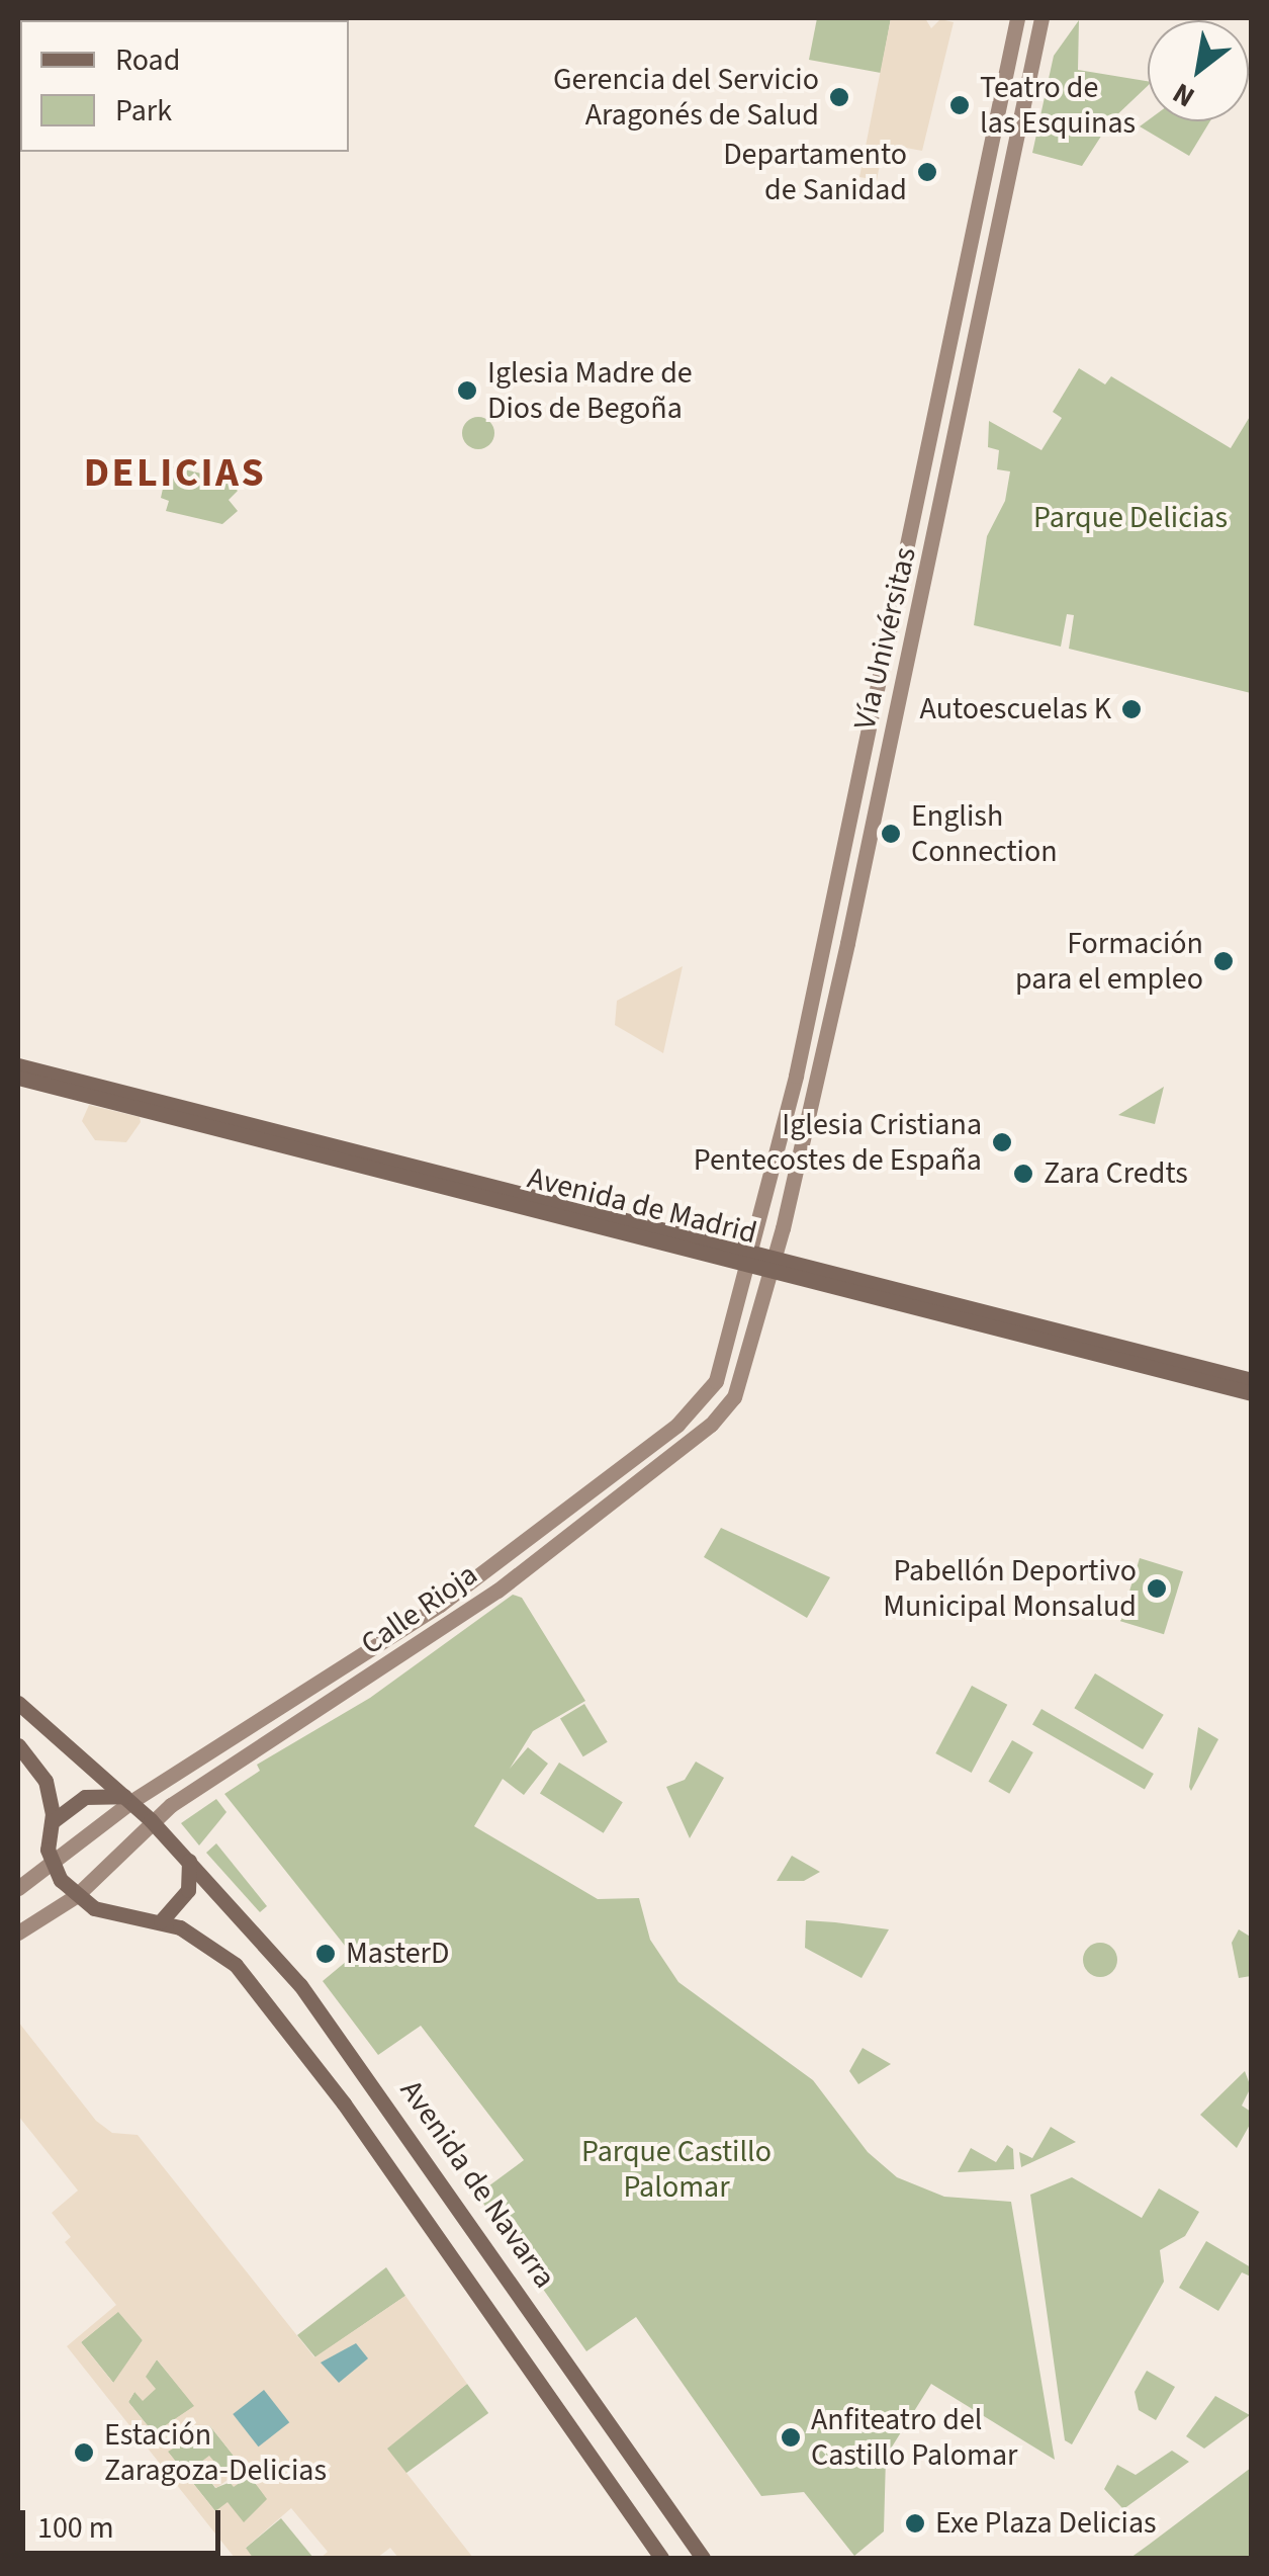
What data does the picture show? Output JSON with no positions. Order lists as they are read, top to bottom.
{
  "streets": {
    "main road": [
      "Vía Univérsitas",
      "Avenida de Madrid",
      "Calle Rioja",
      "Avenida de Navarra"
    ]
  },
  "crossings": [
    ["Vía Univérsitas", "Avenida de Madrid"],
    ["Vía Univérsitas", "Calle Rioja"],
    ["Avenida de Madrid", "Calle Rioja"],
    ["Calle Rioja", "Avenida de Navarra"]
  ],
  "districts": ["DELICIAS"],
  "parks": ["Parque Delicias", "Parque Castillo Palomar"],
  "places": [
    "Gerencia del Servicio Aragonés de Salud",
    "Teatro de las Esquinas",
    "Departamento de Sanidad",
    "Iglesia Madre de Dios de Begoña",
    "Autoescuelas K",
    "English Connection",
    "Formación para el empleo",
    "Iglesia Cristiana Pentecostes de España",
    "Zara Credts",
    "Pabellón Deportivo Municipal Monsalud",
    "MasterD",
    "Anfiteatro del Castillo Palomar",
    "Estación Zaragoza-Delicias",
    "Exe Plaza Delicias"
  ],
  "legend": ["Road", "Park"],
  "scale_bar": "100 m",
  "north": "bottom left"
}
